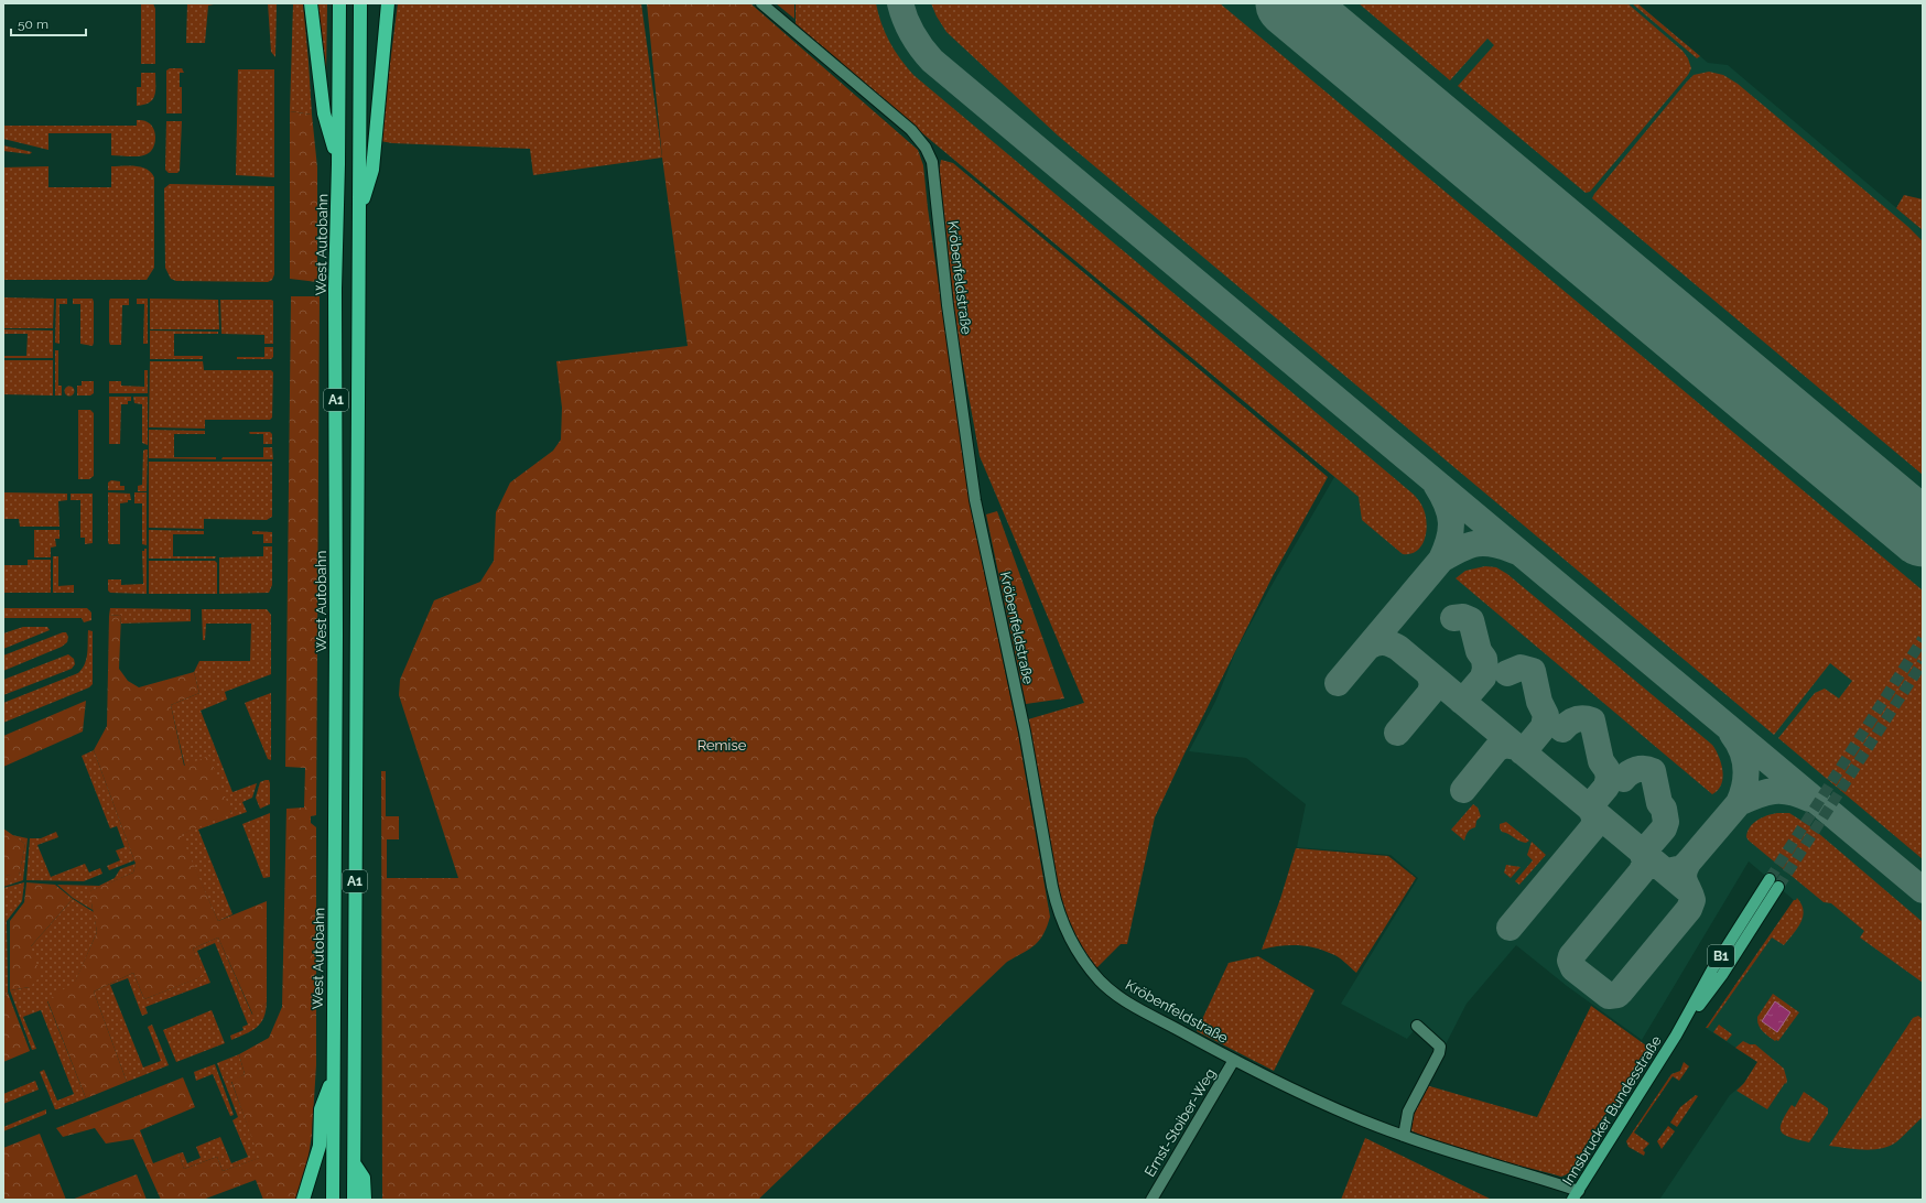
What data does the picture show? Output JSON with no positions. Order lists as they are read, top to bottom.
{
  "streets": {
    "highway": ["West Autobahn", "A1"],
    "main road": ["B1", "Innsbrucker Bundesstraße"],
    "street": ["Kröbenfeldstraße", "Ernst-Stoiber-Weg"]
  },
  "crossings": [
    ["Kröbenfeldstraße", "Innsbrucker Bundesstraße"],
    ["Kröbenfeldstraße", "Ernst-Stoiber-Weg"]
  ],
  "parks": ["Remise"],
  "scale_bar": "50 m"
}
